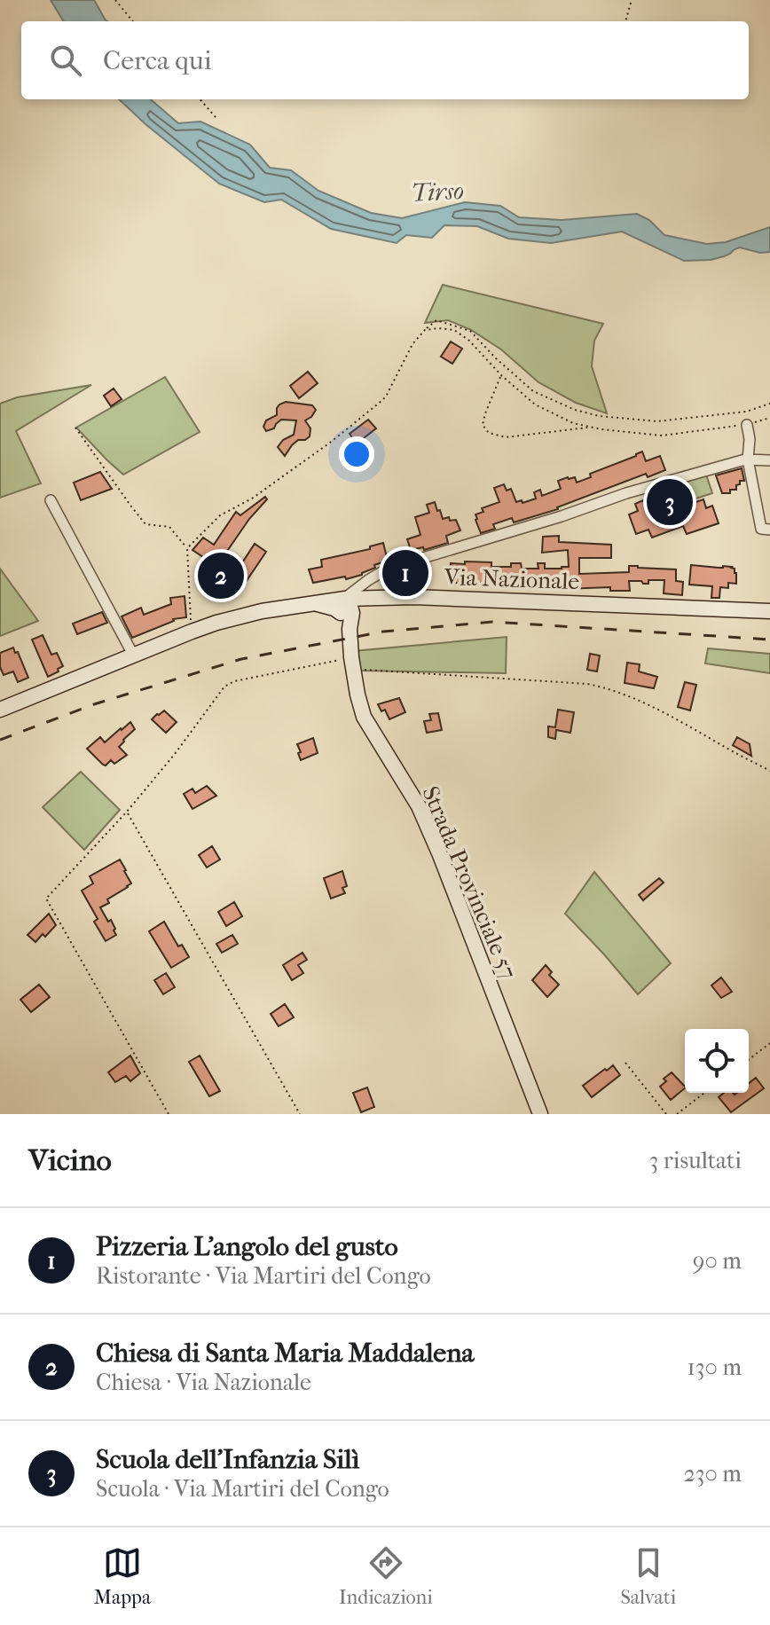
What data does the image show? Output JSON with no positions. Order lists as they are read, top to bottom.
{
  "streets": {
    "main road": ["Via Nazionale", "Strada Provinciale 57"]
  },
  "crossings": [
    ["Via Nazionale", "Strada Provinciale 57"]
  ],
  "water": ["Tirso"],
  "page": {
    "search": "Cerca qui",
    "pins": ["3", "1", "2"],
    "heading": ["Vicino", "3 risultati"],
    "list": [
      {
        "mark": "1",
        "name": "Pizzeria L'angolo del gusto",
        "note": "Ristorante · Via Martiri del Congo",
        "value": "90 m"
      },
      {
        "mark": "2",
        "name": "Chiesa di Santa Maria Maddalena",
        "note": "Chiesa · Via Nazionale",
        "value": "130 m"
      },
      {
        "mark": "3",
        "name": "Scuola dell'Infanzia Silì",
        "note": "Scuola · Via Martiri del Congo",
        "value": "230 m"
      }
    ],
    "nav": ["Mappa", "Indicazioni", "Salvati"]
  }
}
